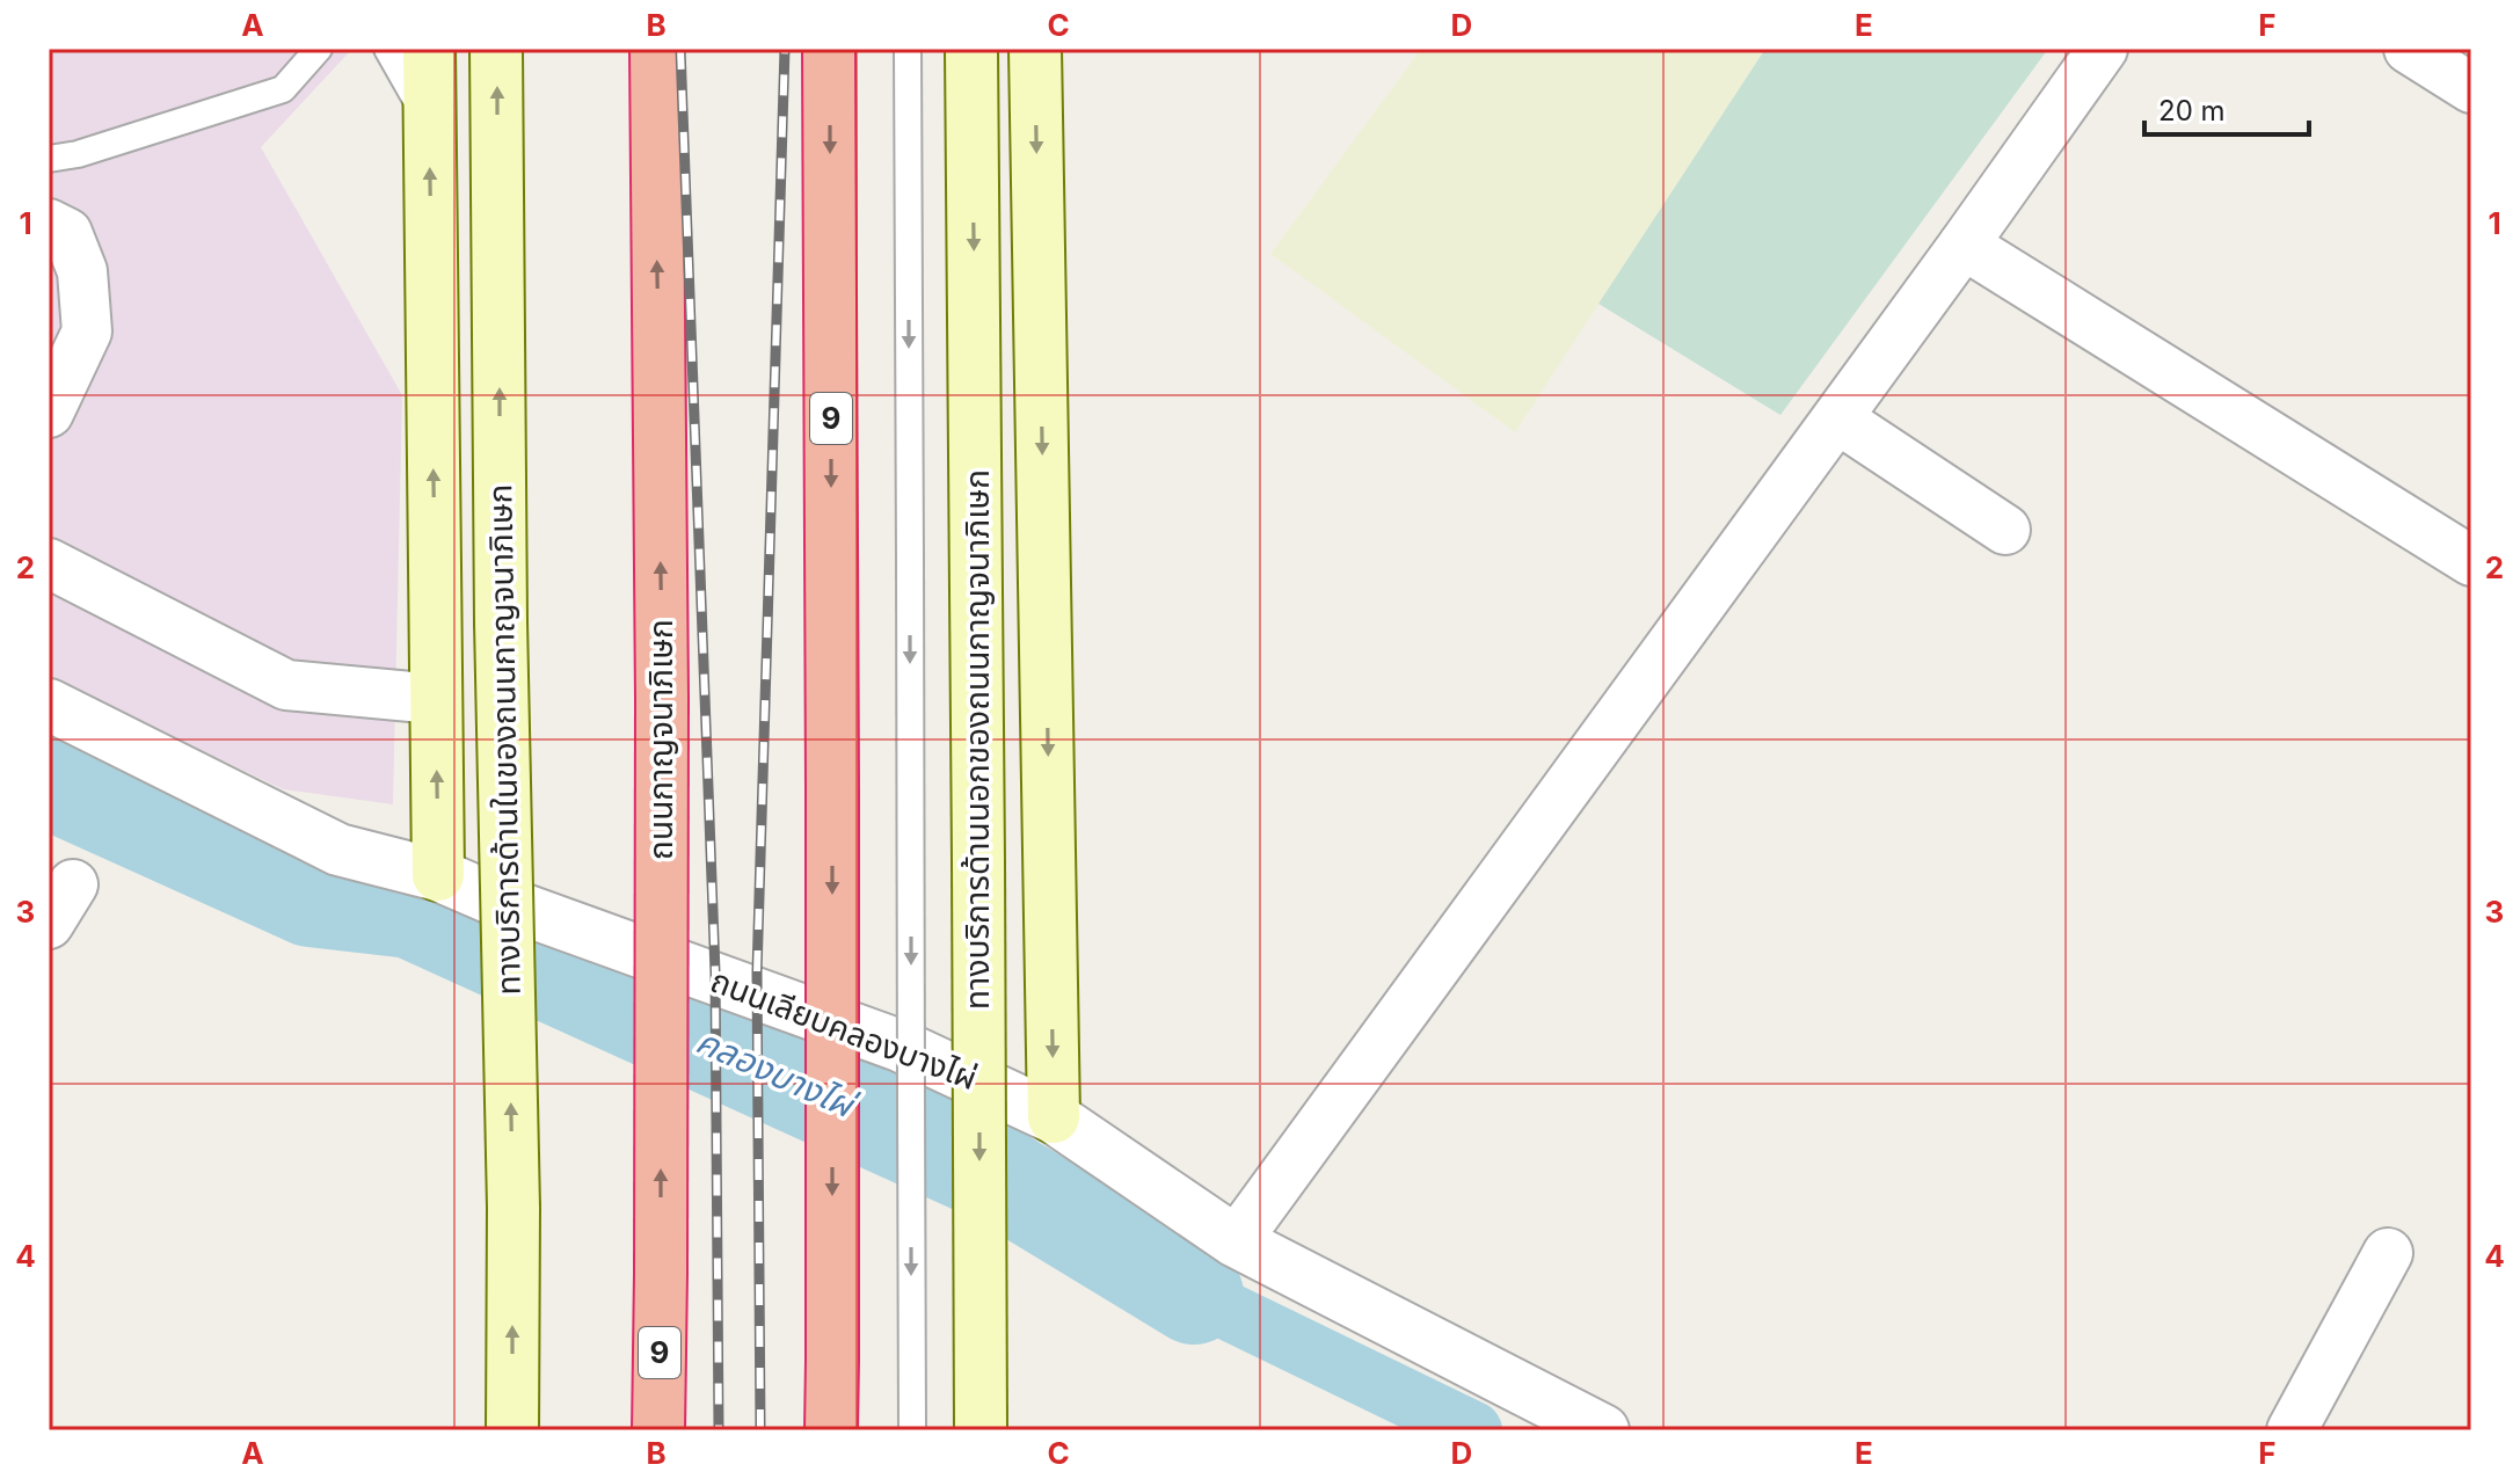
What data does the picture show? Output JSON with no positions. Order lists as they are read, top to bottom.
{
  "streets": {
    "highway": ["9", "ถนนกาญจนาภิเษก"],
    "main road": ["ทางบริการด้านในของถนนกาญจนาภิเษก", "ทางบริการด้านนอกของถนนกาญจนาภิเษก"],
    "street": ["ถนนเลียบคลองบางไผ่"]
  },
  "water": ["คลองบางไผ่"],
  "scale_bar": "20 m",
  "grid": {
    "columns": [
      "A",
      "B",
      "C",
      "D",
      "E",
      "F"
    ],
    "rows": [
      "1",
      "2",
      "3",
      "4"
    ]
  }
}
